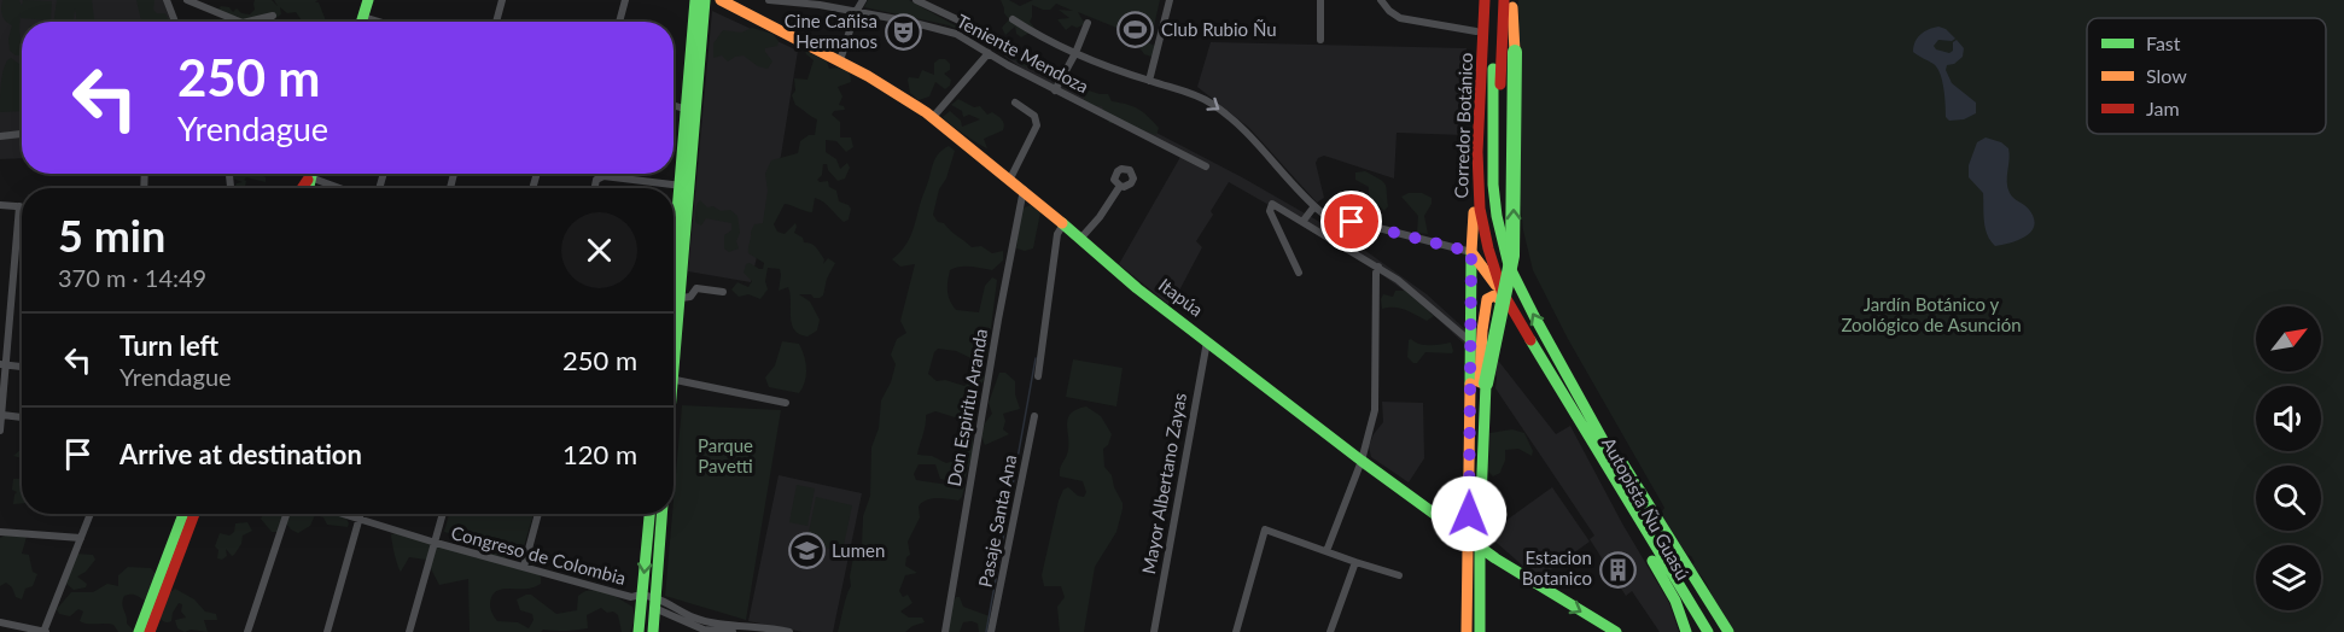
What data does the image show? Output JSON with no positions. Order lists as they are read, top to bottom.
{
  "streets": {
    "main road": ["Corredor Botánico", "Itapúa", "Autopista Ñu Guasú"],
    "street": [
      "Teniente Mendoza",
      "Don Espiritu Aranda",
      "Mayor Albertano Zayas",
      "Pasaje Santa Ana",
      "Congreso de Colombia"
    ]
  },
  "crossings": [
    ["Corredor Botánico", "Autopista Ñu Guasú"],
    ["Itapúa", "Don Espiritu Aranda"],
    ["Itapúa", "Mayor Albertano Zayas"]
  ],
  "parks": ["Jardín Botánico y Zoológico de Asunción", "Parque Pavetti"],
  "places": {
    "sports": ["Club Rubio Ñu"],
    "theatre": ["Cine Cañisa Hermanos"],
    "school or university": ["Lumen"],
    "building": ["Estacion Botanico"]
  },
  "legend": ["Fast", "Slow", "Jam"],
  "north": "top right",
  "page": {
    "turn": ["250 m", "Yrendague"],
    "heading": ["5 min", "370 m · 14:49"],
    "list": [
      {
        "name": "Turn left",
        "note": "Yrendague",
        "value": "250 m"
      },
      {
        "name": "Arrive at destination",
        "value": "120 m"
      }
    ]
  }
}
